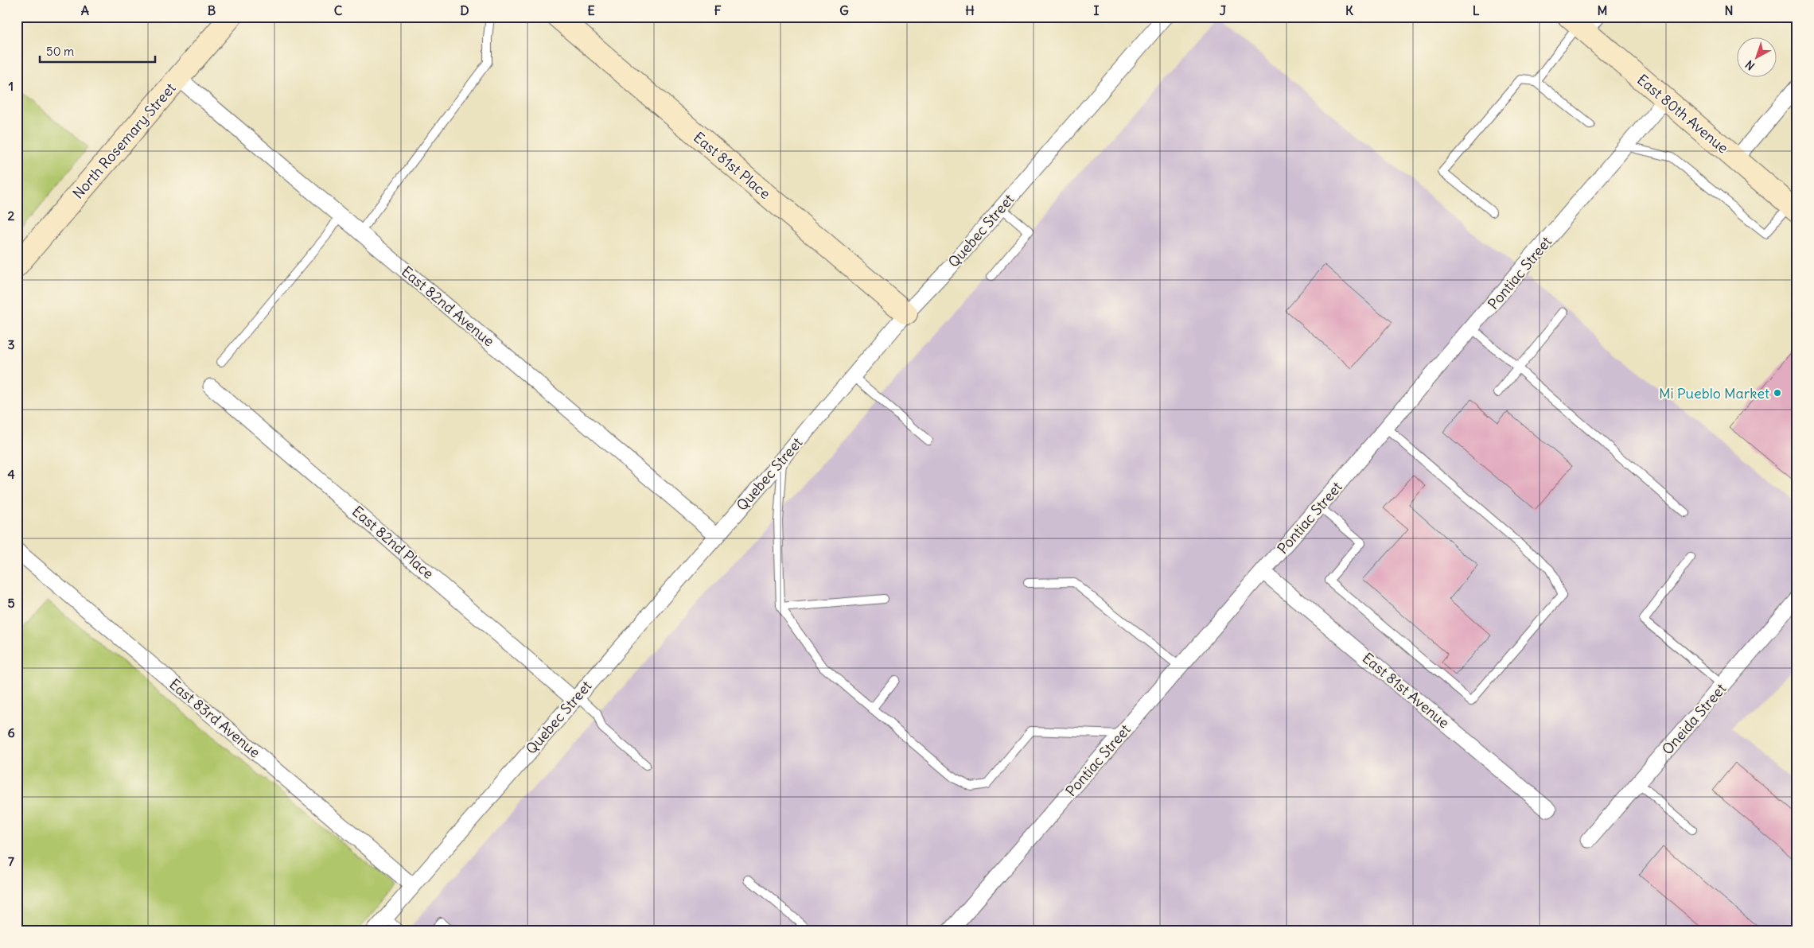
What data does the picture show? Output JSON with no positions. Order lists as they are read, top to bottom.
{
  "streets": {
    "street": [
      "East 80th Avenue",
      "North Rosemary Street",
      "East 81st Place",
      "Quebec Street",
      "Pontiac Street",
      "East 82nd Avenue",
      "East 82nd Place",
      "East 81st Avenue",
      "East 83rd Avenue",
      "Oneida Street"
    ]
  },
  "crossings": [
    ["East 80th Avenue", "Pontiac Street"],
    ["North Rosemary Street", "East 82nd Avenue"],
    ["East 81st Place", "Quebec Street"],
    ["Quebec Street", "East 82nd Avenue"],
    ["Quebec Street", "East 82nd Place"],
    ["Quebec Street", "East 83rd Avenue"],
    ["Pontiac Street", "East 81st Avenue"]
  ],
  "places": ["Mi Pueblo Market"],
  "scale_bar": "50 m",
  "north": "bottom left",
  "grid": {
    "columns": [
      "A",
      "B",
      "C",
      "D",
      "E",
      "F",
      "G",
      "H",
      "I",
      "J",
      "K",
      "L",
      "M",
      "N"
    ],
    "rows": [
      "1",
      "2",
      "3",
      "4",
      "5",
      "6",
      "7"
    ]
  }
}
